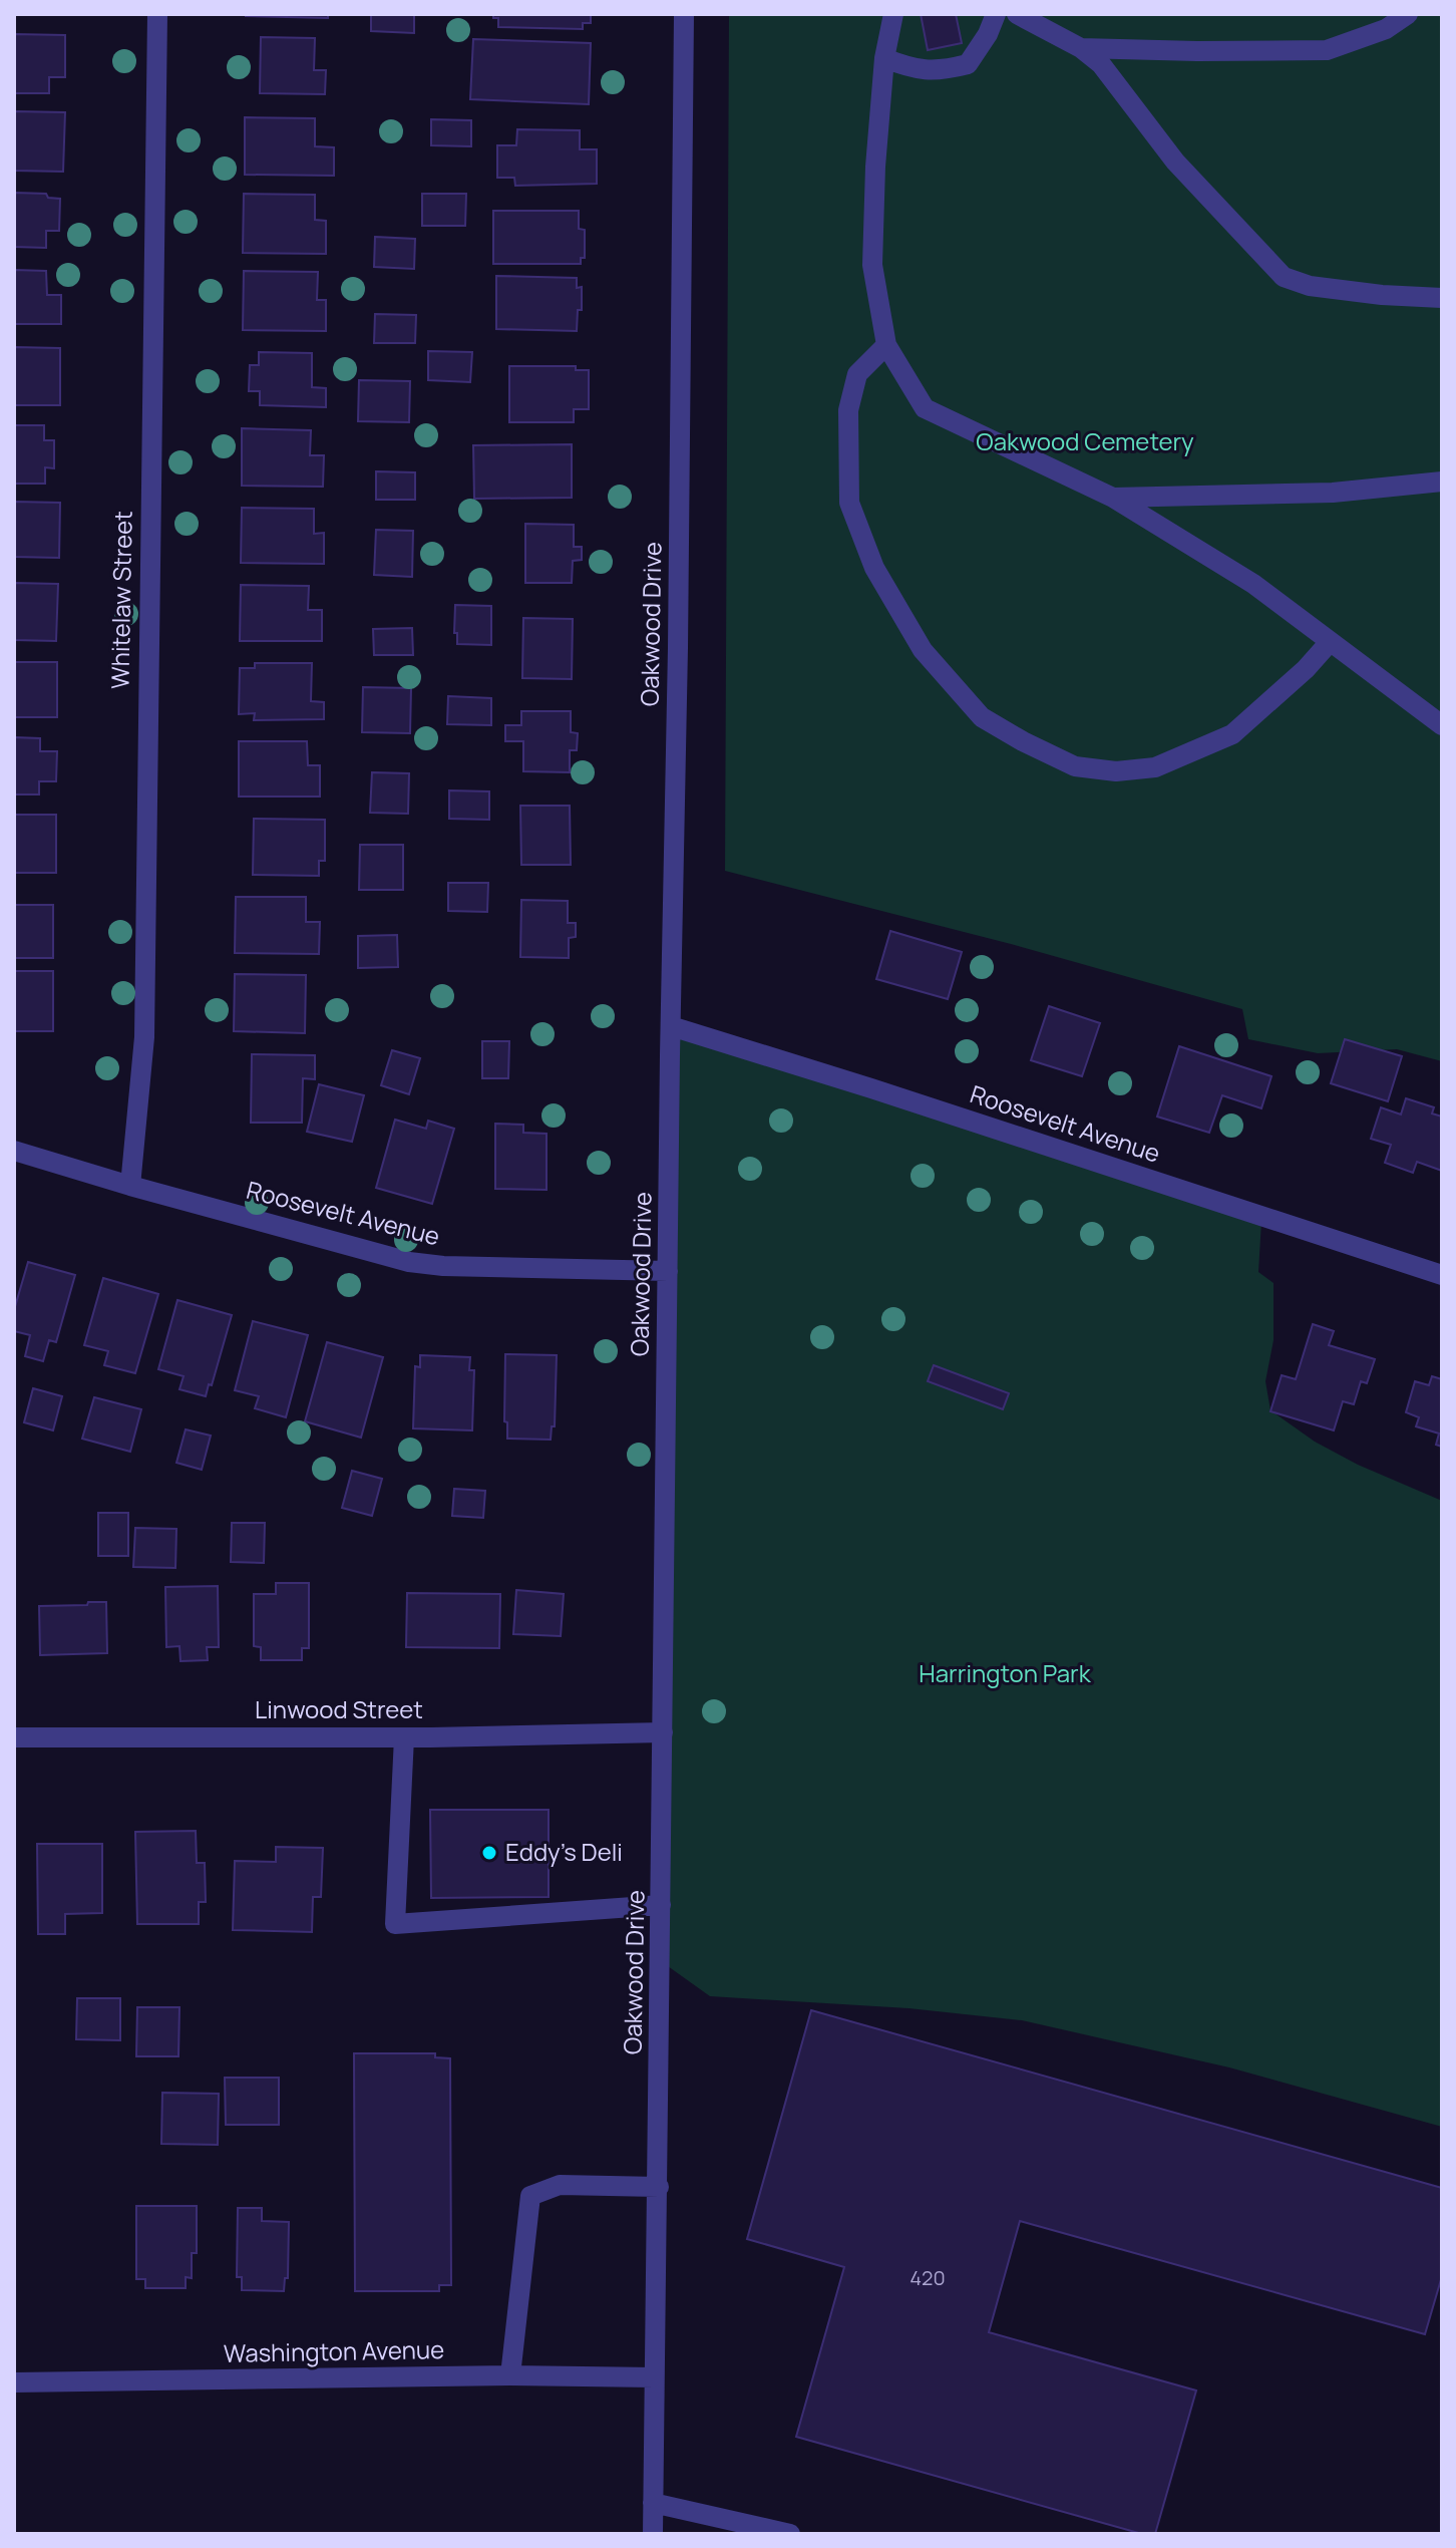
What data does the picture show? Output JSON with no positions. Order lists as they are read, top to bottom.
{
  "streets": {
    "street": [
      "Whitelaw Street",
      "Oakwood Drive",
      "Roosevelt Avenue",
      "Linwood Street",
      "Washington Avenue"
    ]
  },
  "crossings": [
    ["Whitelaw Street", "Roosevelt Avenue"],
    ["Oakwood Drive", "Roosevelt Avenue"],
    ["Oakwood Drive", "Linwood Street"],
    ["Oakwood Drive", "Washington Avenue"]
  ],
  "parks": ["Oakwood Cemetery", "Harrington Park"],
  "places": ["Eddy's Deli"],
  "house_numbers": ["420"]
}
